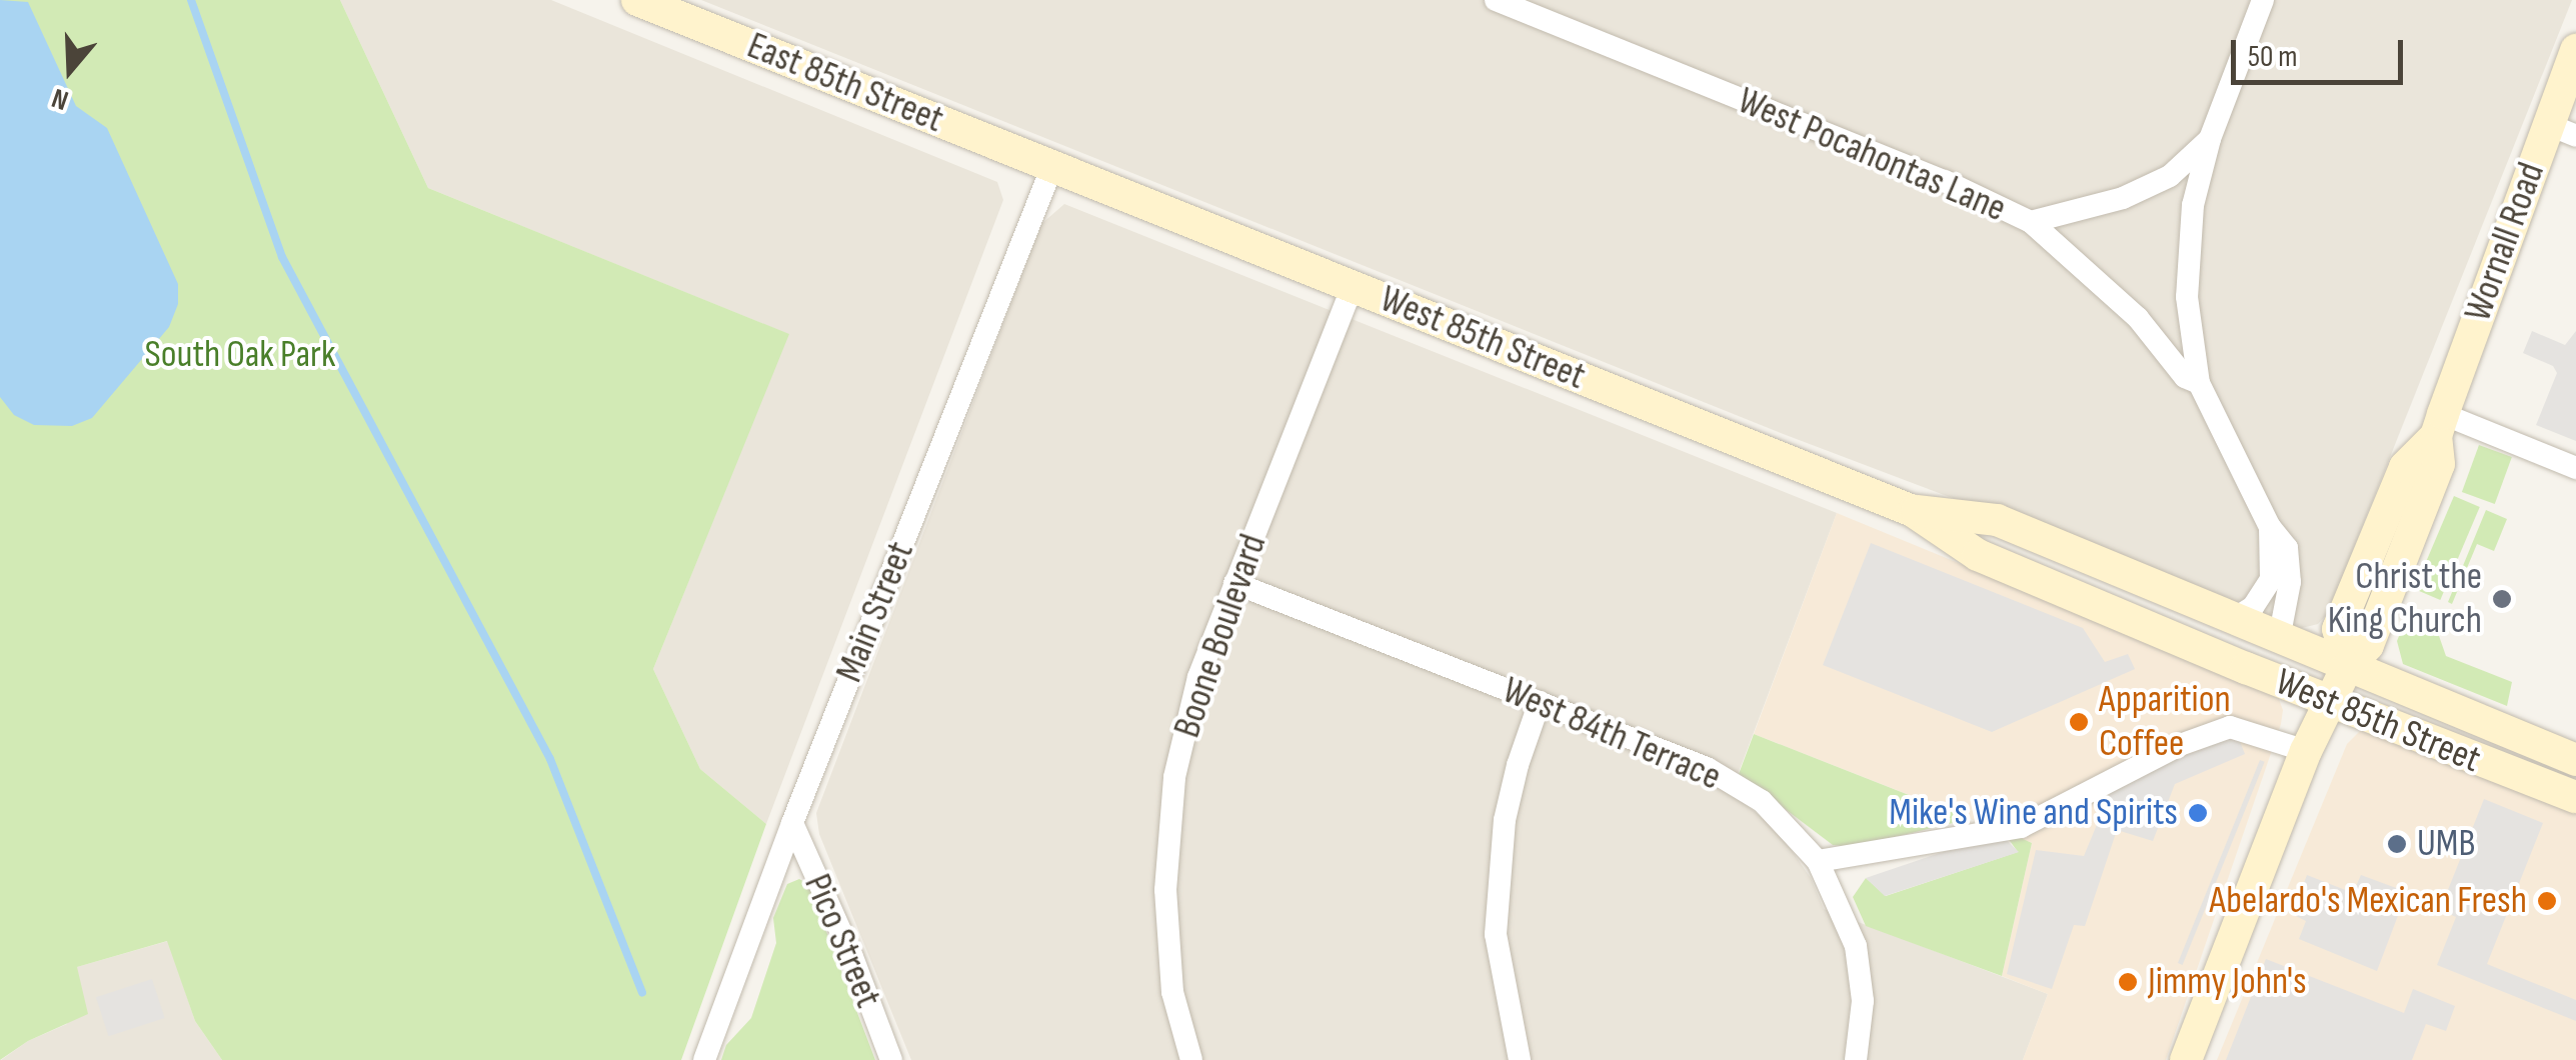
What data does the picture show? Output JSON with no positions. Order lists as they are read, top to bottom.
{
  "streets": {
    "main road": ["East 85th Street", "Wornall Road", "West 85th Street"],
    "street": [
      "West Pocahontas Lane",
      "Main Street",
      "Boone Boulevard",
      "West 84th Terrace",
      "Pico Street"
    ]
  },
  "crossings": [
    ["East 85th Street", "West 85th Street"],
    ["East 85th Street", "Main Street"],
    ["Wornall Road", "West 85th Street"],
    ["West 85th Street", "Main Street"],
    ["West 85th Street", "Boone Boulevard"],
    ["Main Street", "Pico Street"],
    ["Boone Boulevard", "West 84th Terrace"]
  ],
  "parks": ["South Oak Park"],
  "places": [
    "Christ the King Church",
    "Apparition Coffee",
    "Mike's Wine and Spirits",
    "UMB",
    "Abelardo's Mexican Fresh",
    "Jimmy John's"
  ],
  "scale_bar": "50 m",
  "north": "bottom"
}
